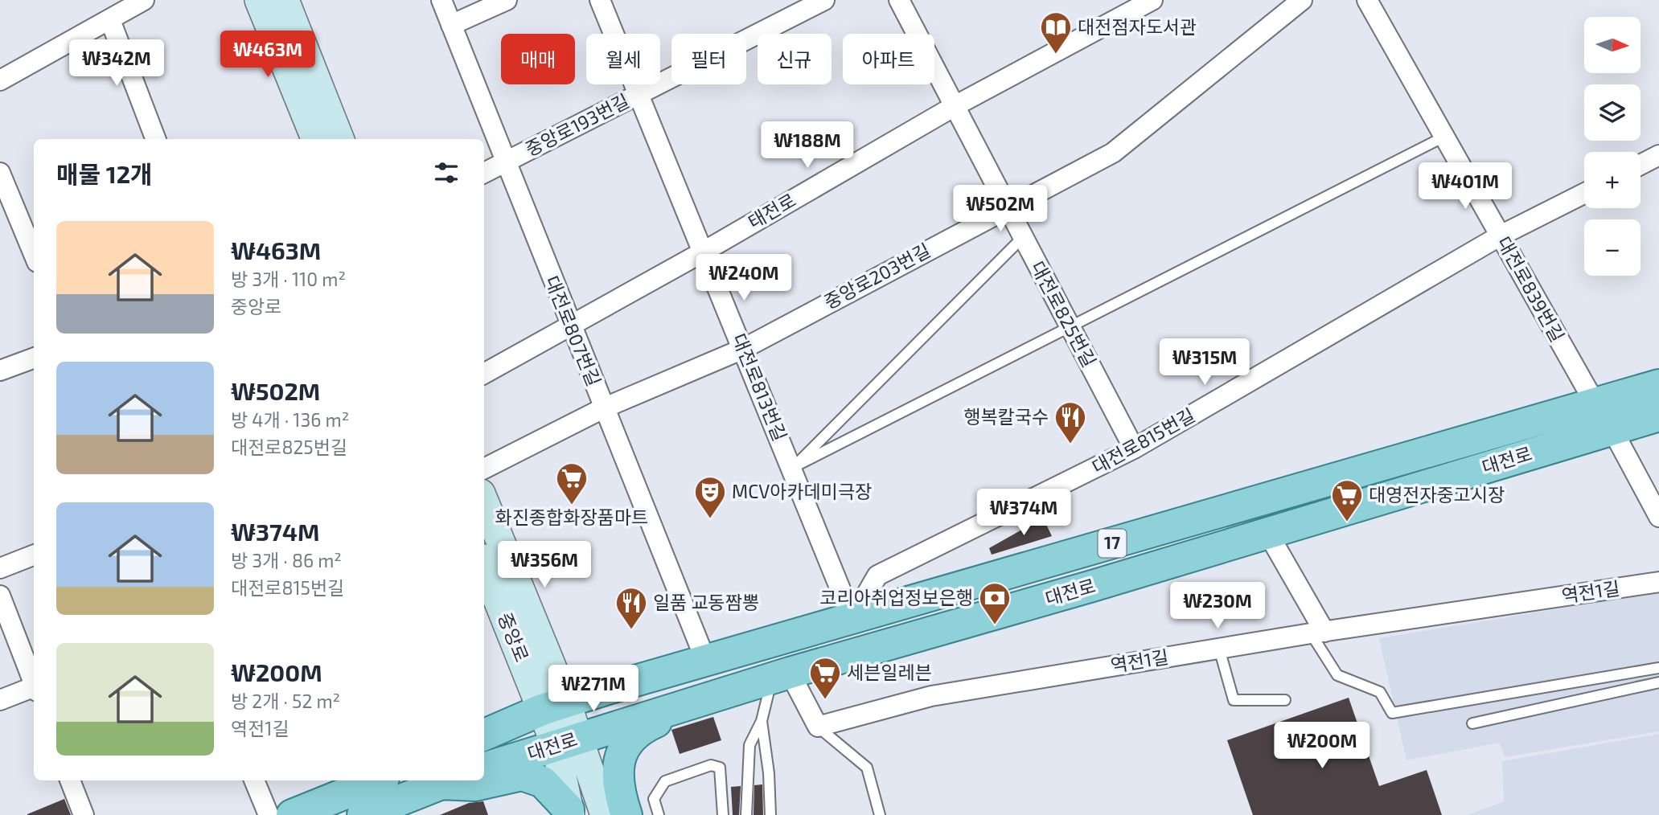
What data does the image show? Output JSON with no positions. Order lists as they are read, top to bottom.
{
  "streets": {
    "main road": ["대전로", "17", "중앙로"],
    "street": [
      "중앙로193번길",
      "태전로",
      "중앙로203번길",
      "대전로839번길",
      "대전로825번길",
      "대전로807번길",
      "대전로813번길",
      "대전로815번길",
      "역전1길"
    ]
  },
  "crossings": [
    ["중앙로193번길", "대전로807번길"],
    ["중앙로193번길", "대전로813번길"],
    ["태전로", "대전로825번길"],
    ["태전로", "대전로807번길"],
    ["태전로", "대전로813번길"],
    ["중앙로203번길", "대전로825번길"],
    ["중앙로203번길", "대전로807번길"],
    ["중앙로203번길", "대전로813번길"],
    ["대전로839번길", "대전로815번길"],
    ["대전로839번길", "대전로"],
    ["대전로825번길", "대전로815번길"],
    ["대전로807번길", "대전로"],
    ["대전로813번길", "대전로815번길"],
    ["대전로813번길", "대전로"],
    ["대전로815번길", "대전로"],
    ["대전로", "중앙로"]
  ],
  "places": {
    "library": ["대전점자도서관"],
    "restaurant": ["행복칼국수", "일품 교동짬뽕"],
    "supermarket": ["화진종합화장품마트", "대영전자중고시장", "세븐일레븐"],
    "theatre": ["MCV아카데미극장"],
    "bank": ["코리아취업정보은행"]
  },
  "north": "right",
  "page": {
    "map_buttons": ["+", "−"],
    "price": [
      "₩463M",
      "₩342M",
      "₩188M",
      "₩401M",
      "₩502M",
      "₩240M",
      "₩315M",
      "₩374M",
      "₩356M",
      "₩230M",
      "₩271M",
      "₩200M"
    ],
    "chip": [
      "매매",
      "월세",
      "필터",
      "신규",
      "아파트"
    ],
    "heading": "매물 12개",
    "list": [
      {
        "name": "₩463M",
        "note": "방 3개 · 110 m² · 중앙로"
      },
      {
        "name": "₩502M",
        "note": "방 4개 · 136 m² · 대전로825번길"
      },
      {
        "name": "₩374M",
        "note": "방 3개 · 86 m² · 대전로815번길"
      },
      {
        "name": "₩200M",
        "note": "방 2개 · 52 m² · 역전1길"
      }
    ]
  }
}
